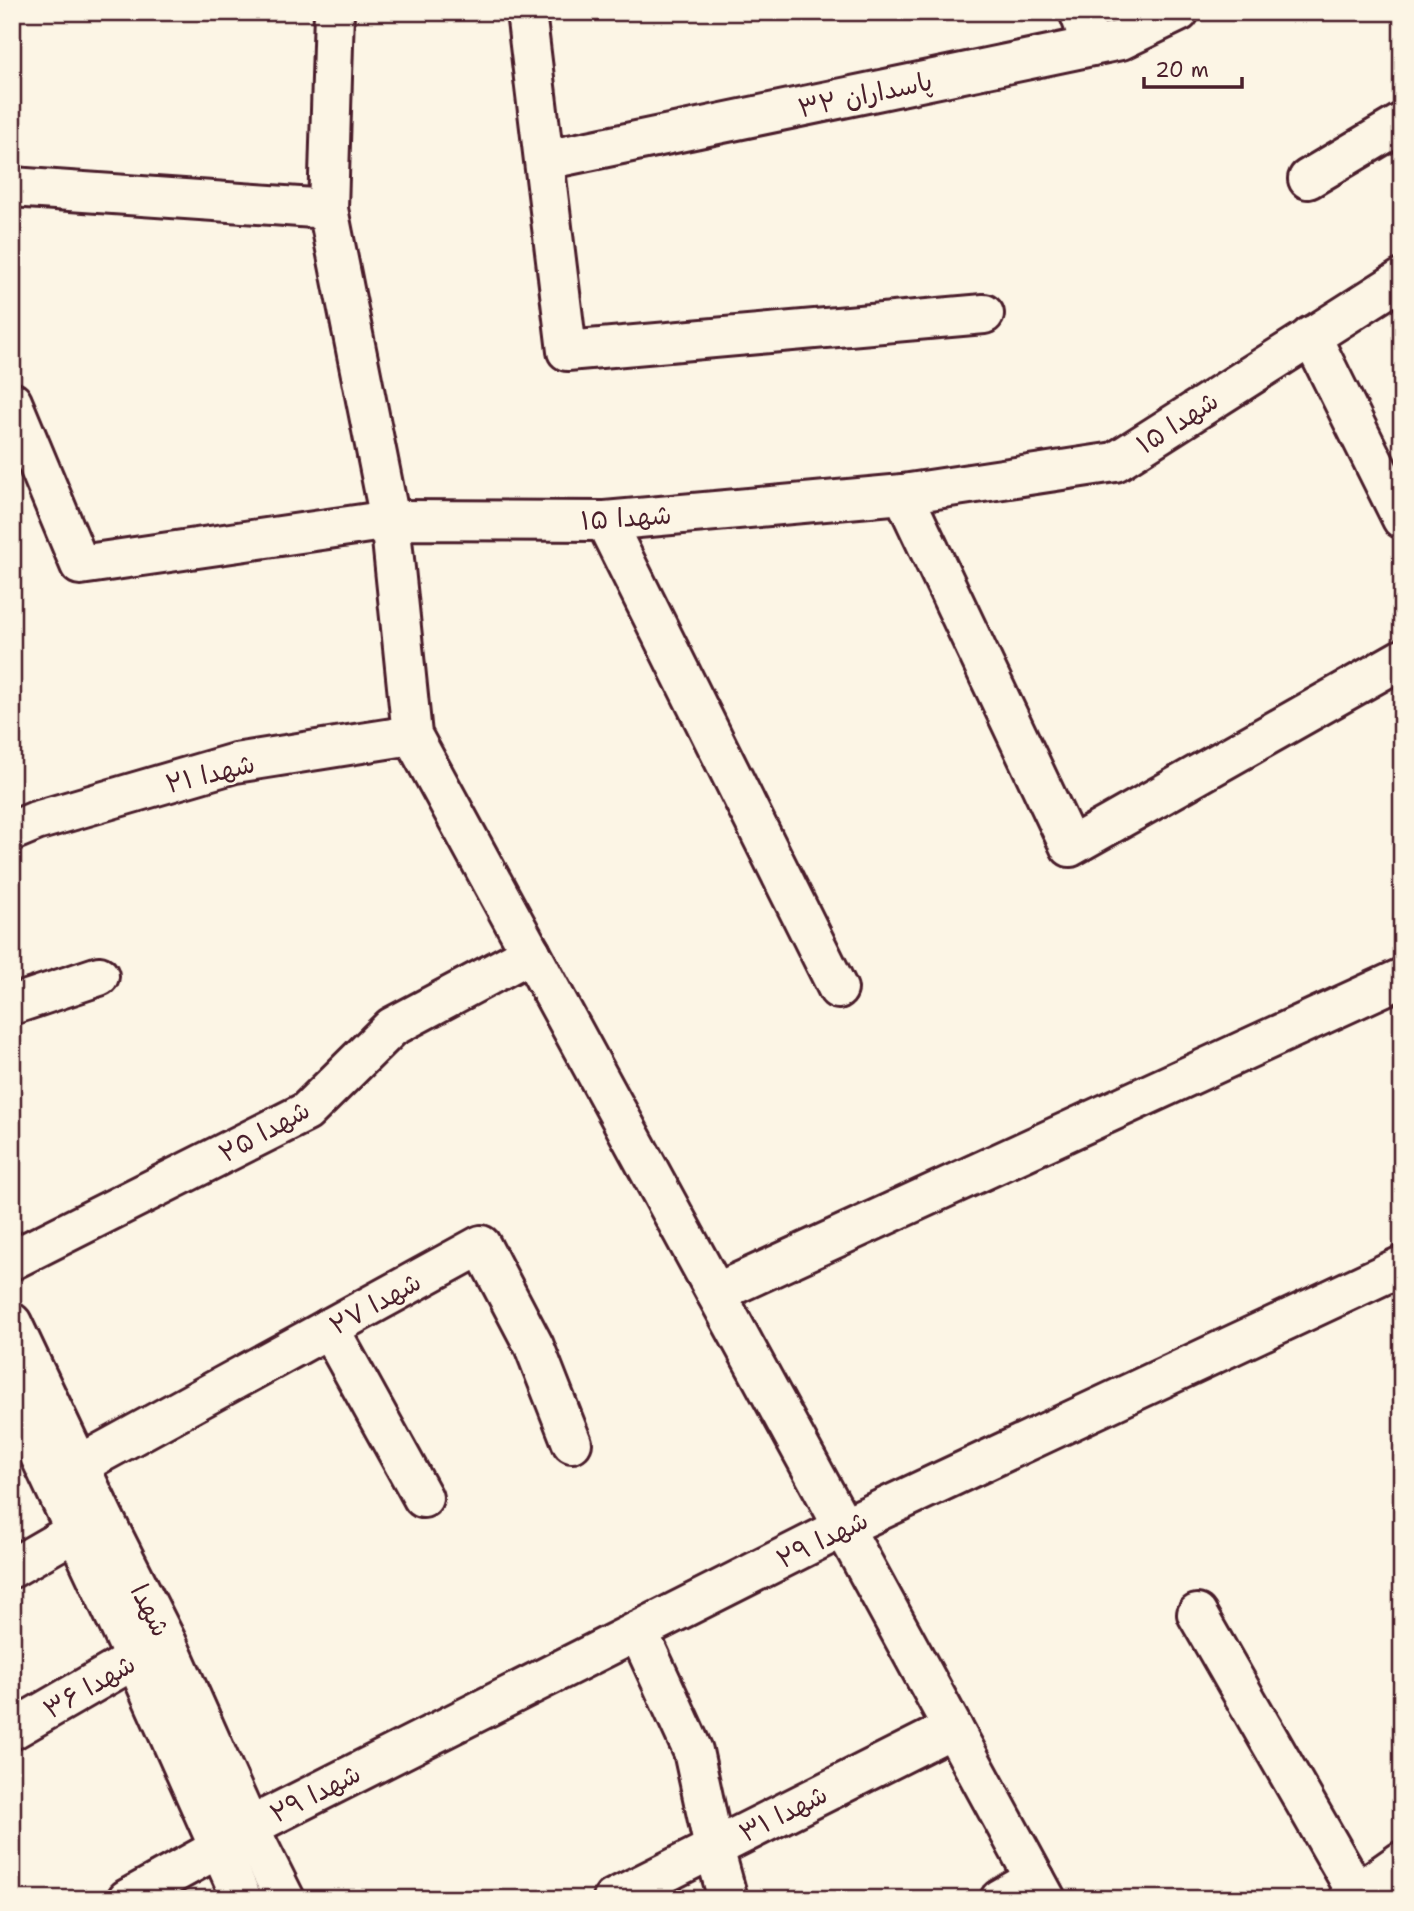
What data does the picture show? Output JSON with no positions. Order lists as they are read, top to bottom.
{
  "streets": {
    "street": [
      "پاسداران ۳۲",
      "شهدا ۱۵",
      "شهدا ۲۱",
      "شهدا ۲۵",
      "شهدا ۲۷",
      "شهدا ۲۹",
      "شهدا",
      "شهدا ۳۶",
      "شهدا ۳۱"
    ]
  },
  "crossings": [
    ["شهدا ۲۷", "شهدا"],
    ["شهدا ۲۹", "شهدا"],
    ["شهدا", "شهدا ۳۶"]
  ],
  "scale_bar": "20 m"
}
